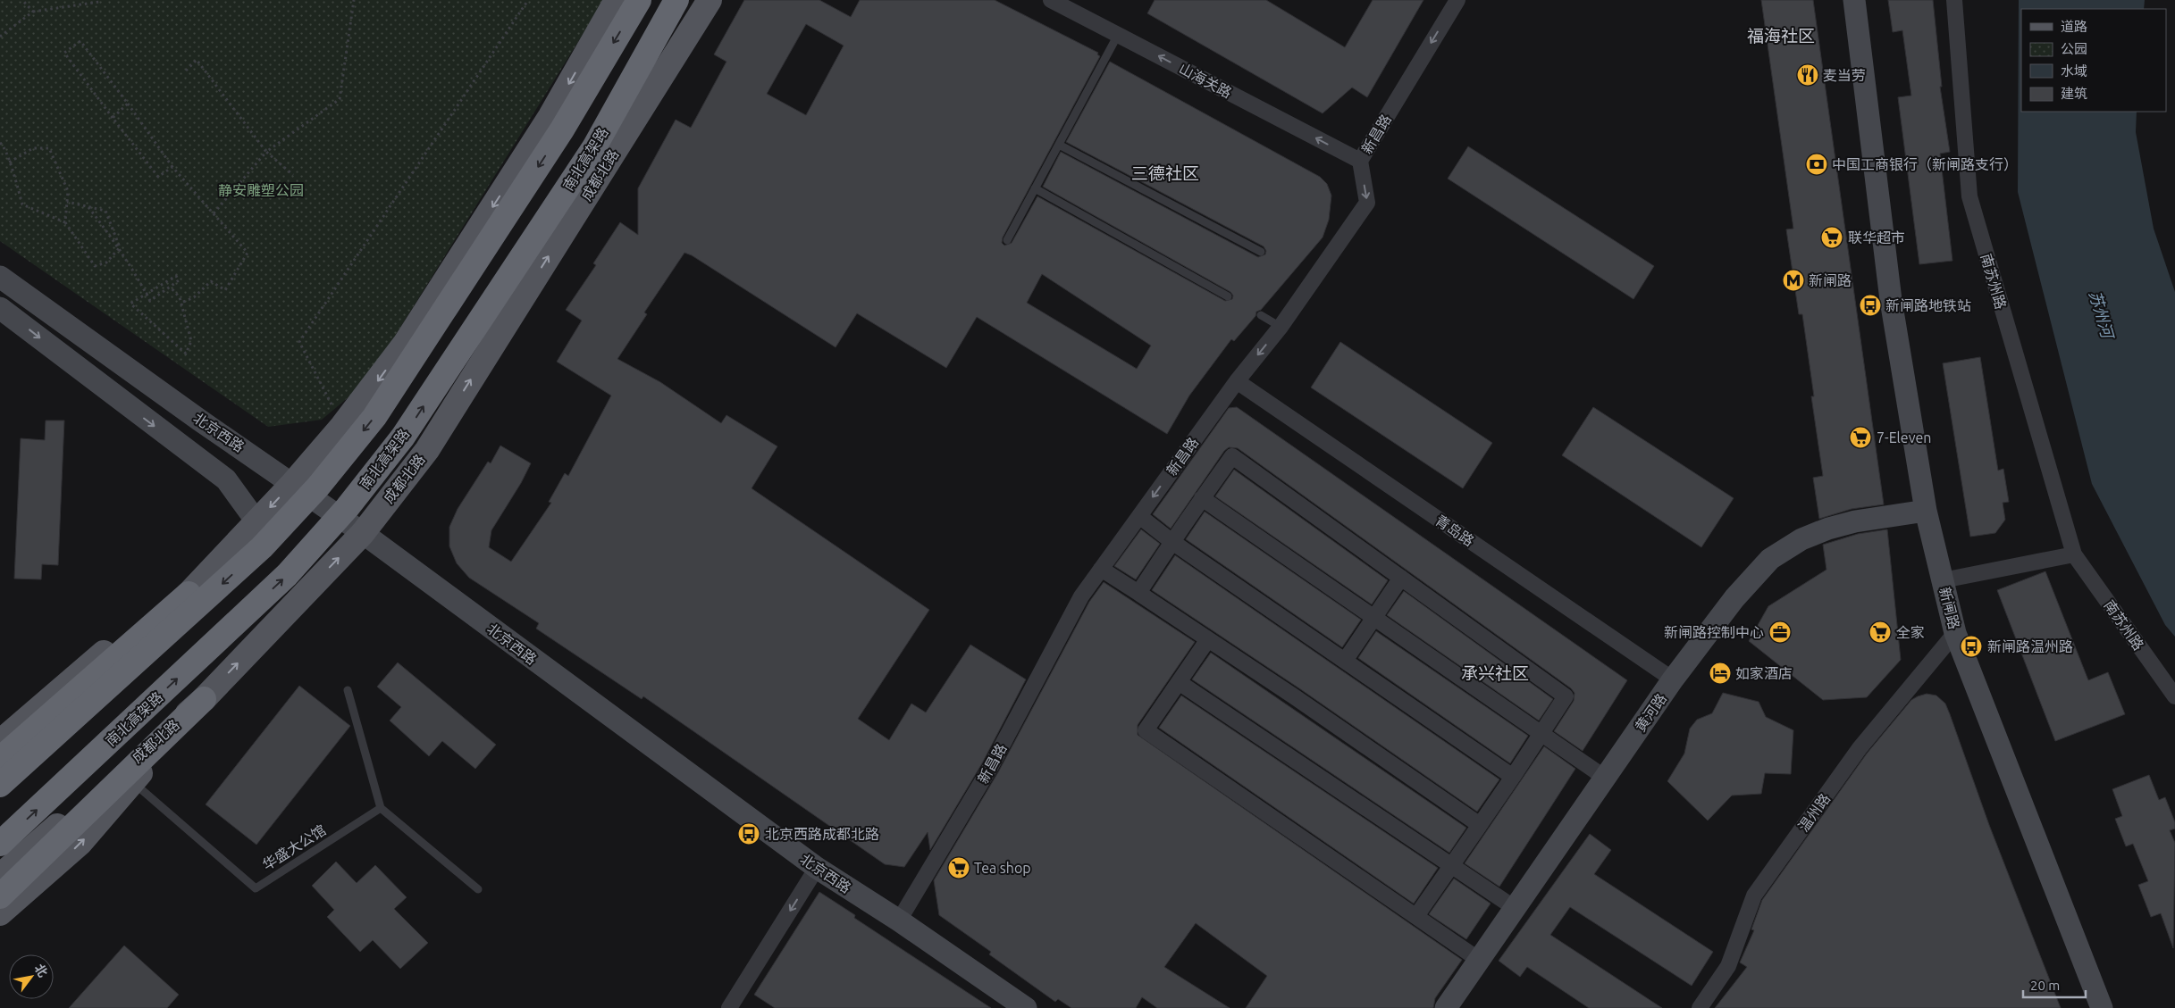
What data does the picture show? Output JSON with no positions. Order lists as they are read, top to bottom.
{
  "streets": {
    "highway": ["南北高架路"],
    "main road": [
      "成都北路",
      "北京西路",
      "新闸路",
      "黄河路"
    ],
    "street": [
      "山海关路",
      "新昌路",
      "南苏州路",
      "青岛路",
      "温州路"
    ],
    "lane": ["华盛大公馆"]
  },
  "crossings": [
    ["山海关路", "新昌路"],
    ["新昌路", "北京西路"],
    ["新昌路", "青岛路"],
    ["成都北路", "北京西路"],
    ["成都北路", "华盛大公馆"],
    ["青岛路", "黄河路"],
    ["新闸路", "黄河路"],
    ["新闸路", "温州路"]
  ],
  "one_way": ["山海关路", "新昌路"],
  "districts": ["福海社区", "三德社区", "承兴社区"],
  "water": ["苏州河"],
  "parks": ["静安雕塑公园"],
  "places": {
    "restaurant": ["麦当劳"],
    "bank": ["中国工商银行（新闸路支行）"],
    "supermarket": [
      "联华超市",
      "7-Eleven",
      "全家",
      "Tea shop"
    ],
    "metro station": ["新闸路"],
    "bus stop": ["新闸路地铁站", "新闸路温州路", "北京西路成都北路"],
    "office": ["新闸路控制中心"],
    "hotel": ["如家酒店"]
  },
  "legend": [
    "道路",
    "公园",
    "水域",
    "建筑"
  ],
  "scale_bar": "20 m",
  "north": "top right"
}
